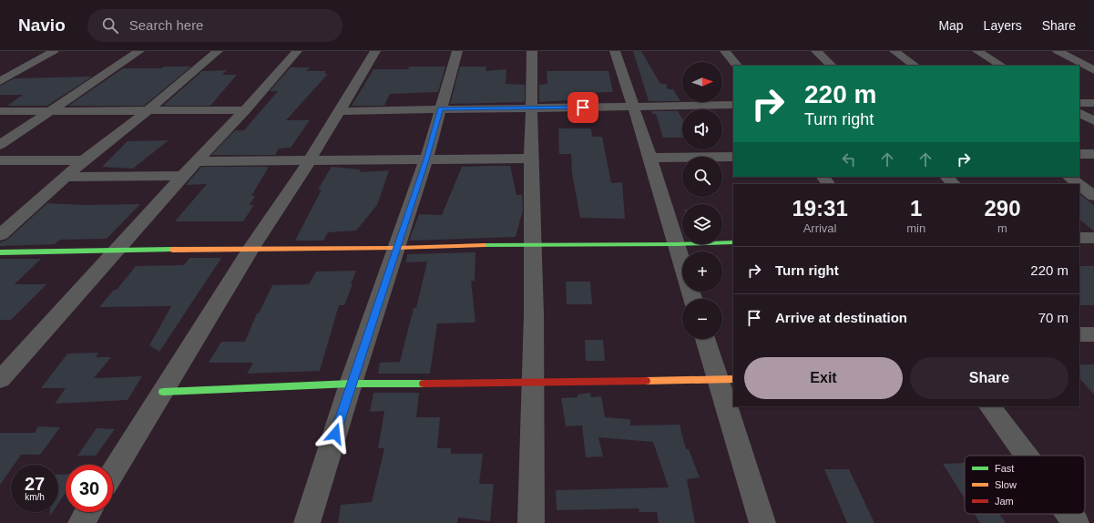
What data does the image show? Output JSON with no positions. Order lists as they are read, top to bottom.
{
  "legend": ["Fast", "Slow", "Jam"],
  "north": "right",
  "page": {
    "header": "Navio",
    "search": "Search here",
    "nav": ["Map", "Layers", "Share"],
    "map_buttons": ["+", "−"],
    "turn": ["220 m", "Turn right"],
    "eta": [
      "19:31",
      "Arrival",
      "1",
      "min",
      "290",
      "m"
    ],
    "list": [
      {
        "name": "Turn right",
        "value": "220 m"
      },
      {
        "name": "Arrive at destination",
        "value": "70 m"
      }
    ],
    "buttons": ["Exit", "Share"],
    "speed": "27 km/h",
    "limit": "30"
  }
}
